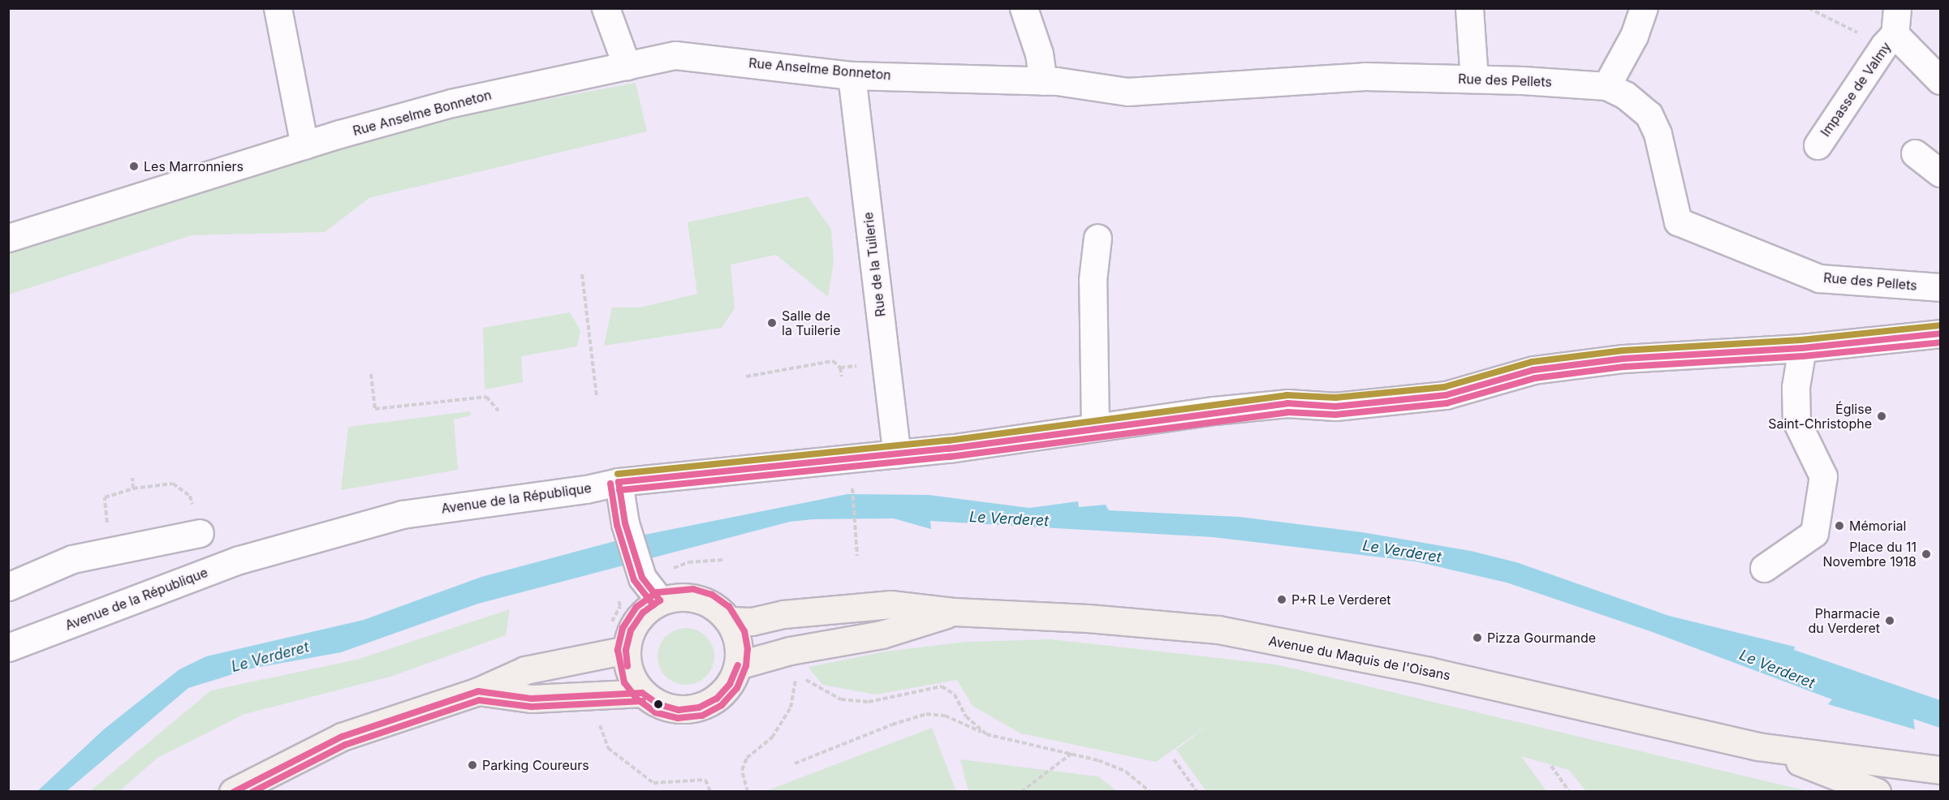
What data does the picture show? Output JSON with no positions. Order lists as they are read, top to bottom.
{
  "streets": {
    "main road": ["Avenue du Maquis de l'Oisans"],
    "street": [
      "Rue Anselme Bonneton",
      "Rue des Pellets",
      "Impasse de Valmy",
      "Rue de la Tuilerie",
      "Avenue de la République"
    ]
  },
  "crossings": [
    ["Rue Anselme Bonneton", "Rue des Pellets"],
    ["Rue Anselme Bonneton", "Rue de la Tuilerie"],
    ["Rue de la Tuilerie", "Avenue de la République"]
  ],
  "water": ["Le Verderet"],
  "places": [
    "Les Marronniers",
    "Salle de la Tuilerie",
    "Église Saint-Christophe",
    "Mémorial",
    "Place du 11 Novembre 1918",
    "P+R Le Verderet",
    "Pharmacie du Verderet",
    "Pizza Gourmande",
    "Parking Coureurs"
  ]
}
